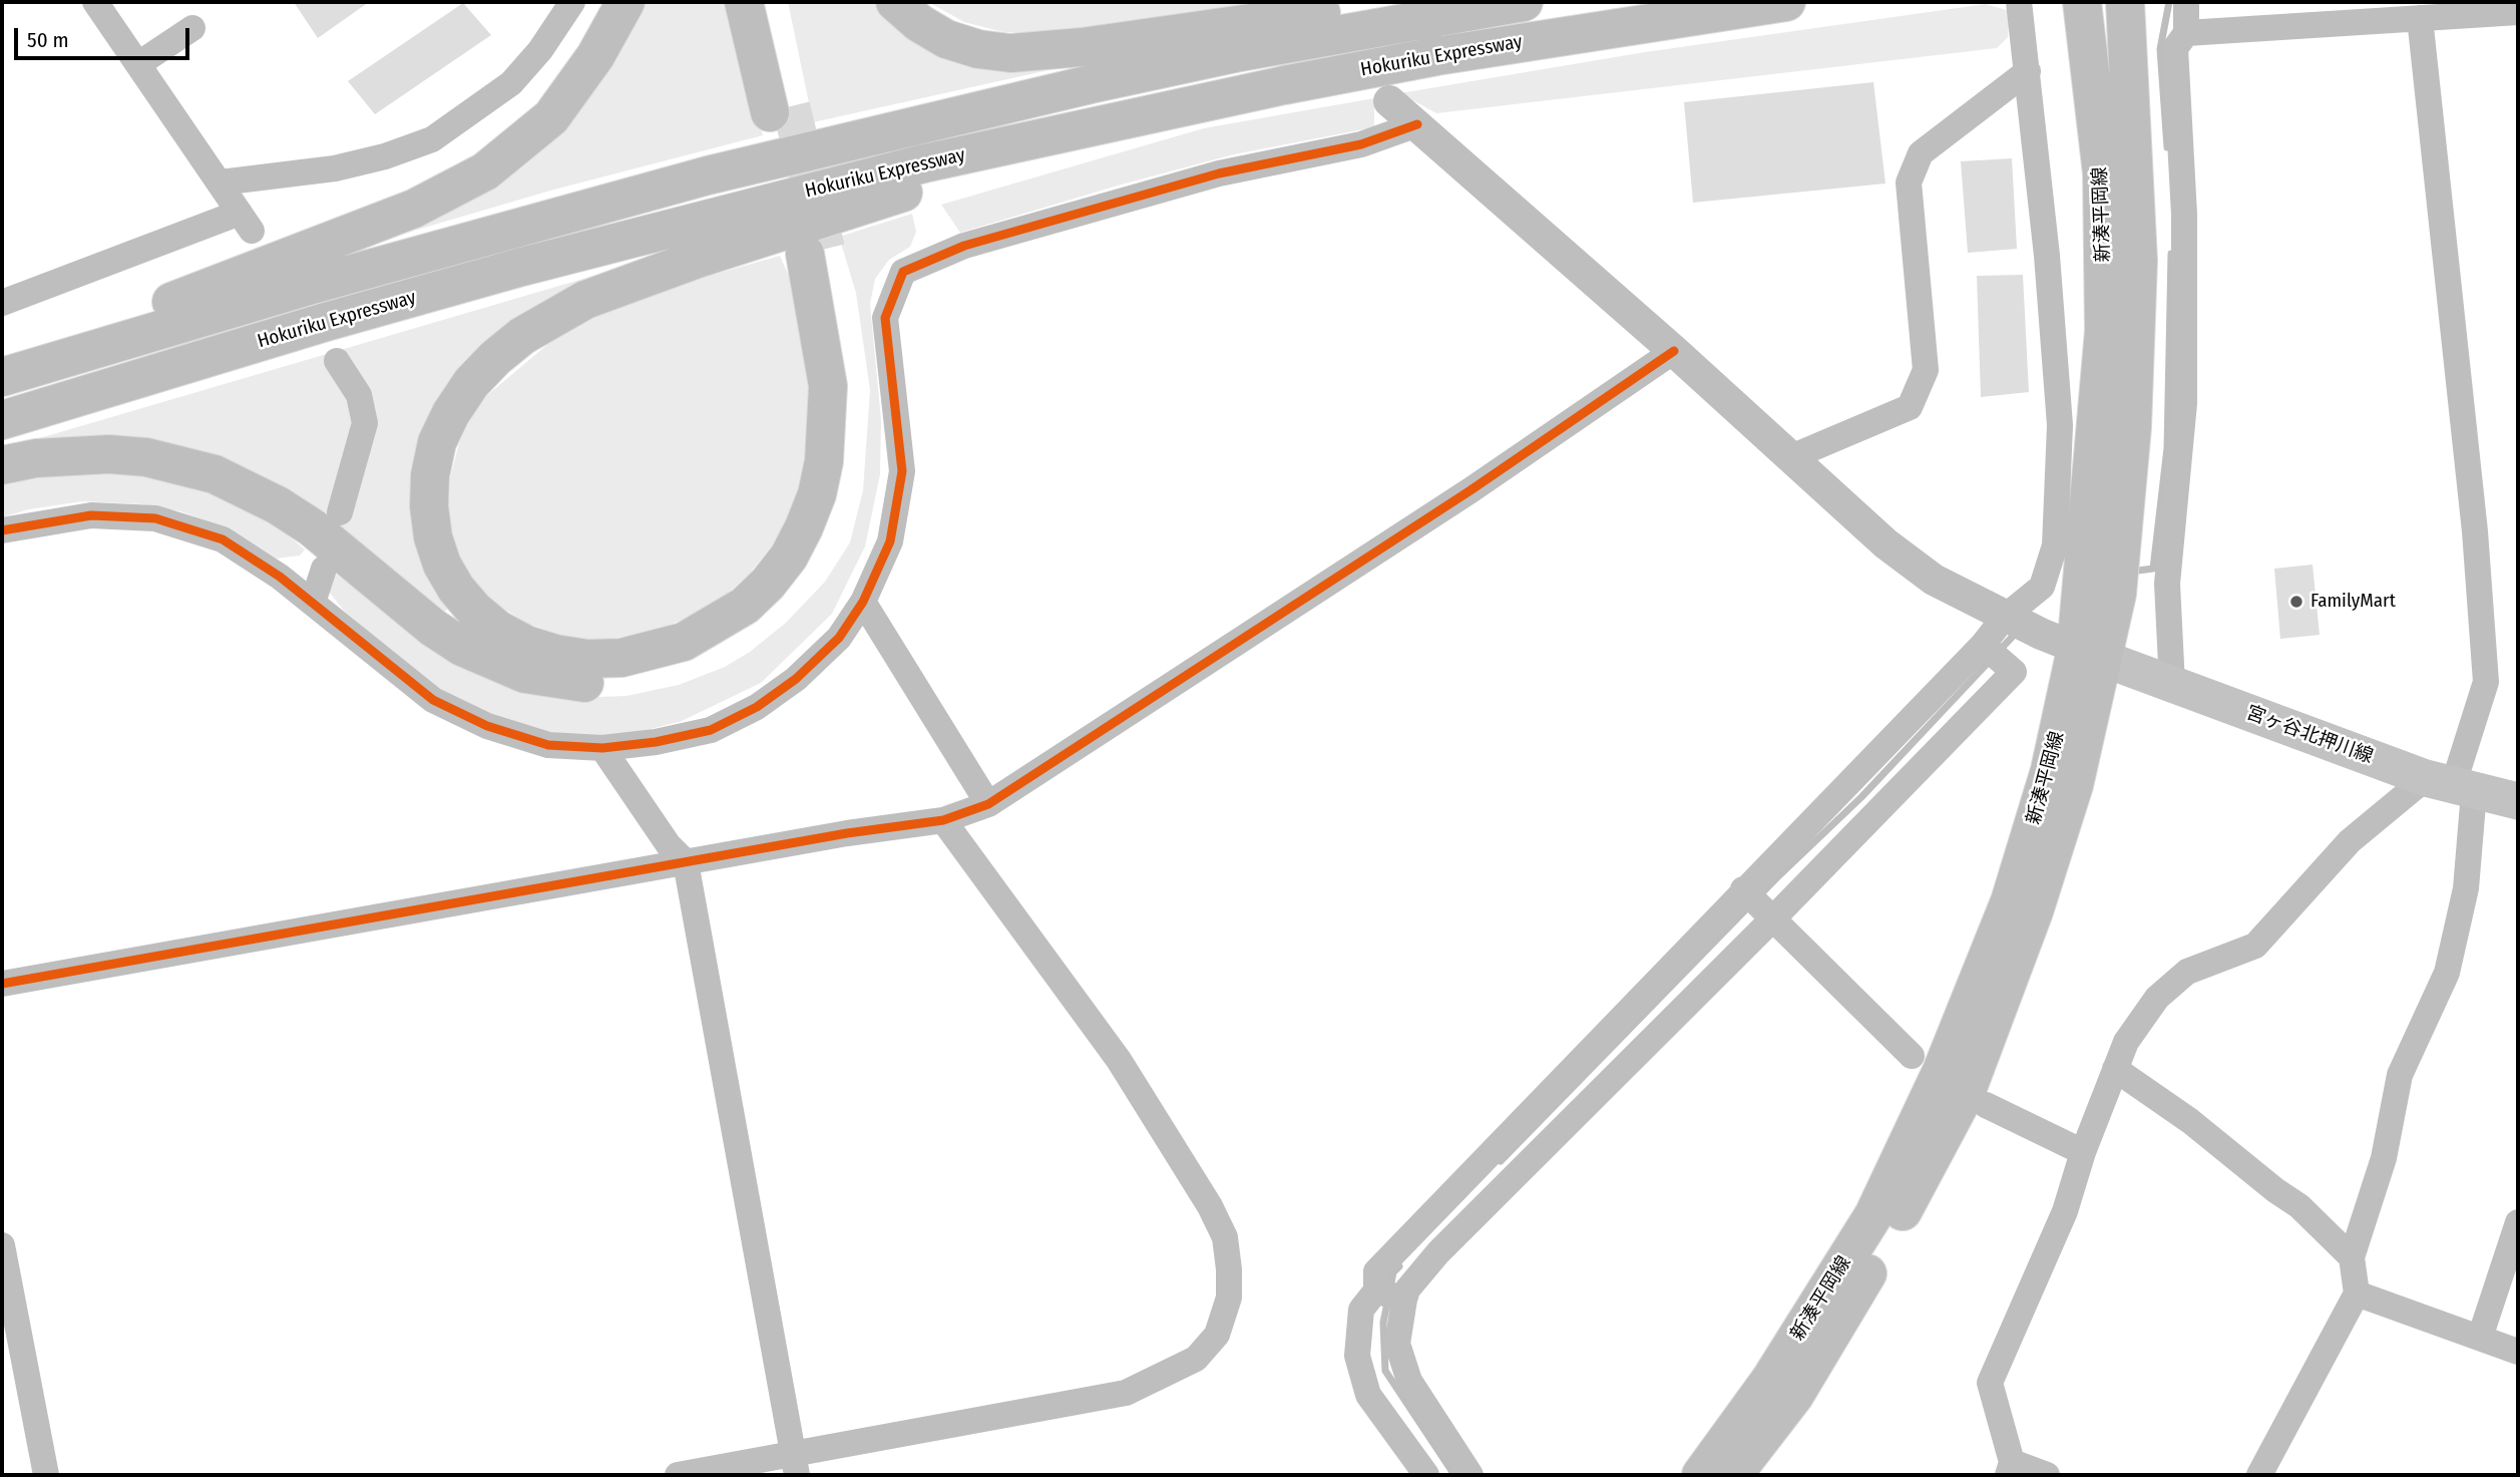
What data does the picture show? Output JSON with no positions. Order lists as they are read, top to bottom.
{
  "streets": {
    "main road": ["Hokuriku Expressway", "新湊平岡線", "宮ヶ谷北押川線"]
  },
  "crossings": [
    ["新湊平岡線", "宮ヶ谷北押川線"]
  ],
  "places": ["FamilyMart"],
  "scale_bar": "50 m"
}
